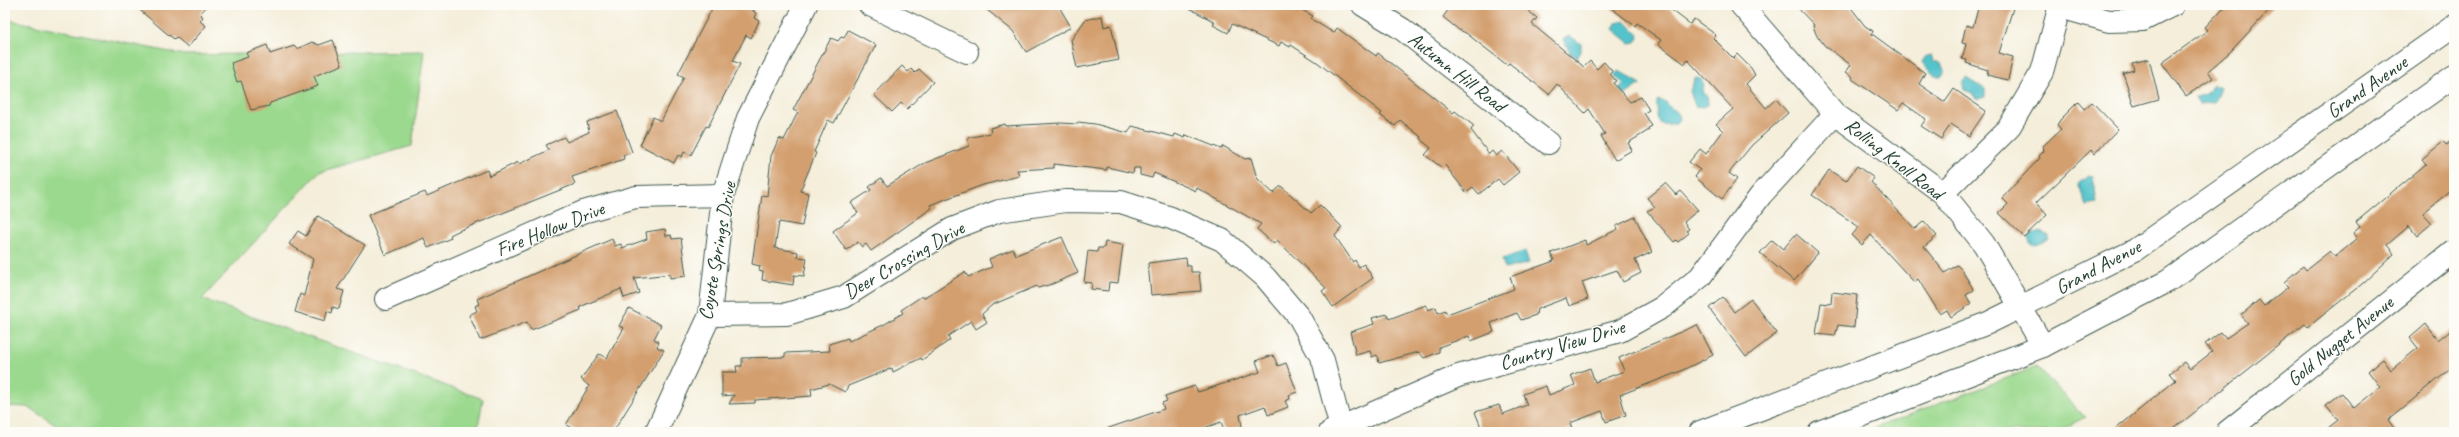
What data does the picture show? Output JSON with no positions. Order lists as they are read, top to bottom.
{
  "streets": {
    "street": [
      "Autumn Hill Road",
      "Grand Avenue",
      "Rolling Knoll Road",
      "Fire Hollow Drive",
      "Coyote Springs Drive",
      "Deer Crossing Drive",
      "Gold Nugget Avenue",
      "Country View Drive"
    ]
  },
  "crossings": [
    ["Grand Avenue", "Rolling Knoll Road"],
    ["Rolling Knoll Road", "Country View Drive"],
    ["Fire Hollow Drive", "Coyote Springs Drive"],
    ["Coyote Springs Drive", "Deer Crossing Drive"],
    ["Deer Crossing Drive", "Country View Drive"]
  ]
}
